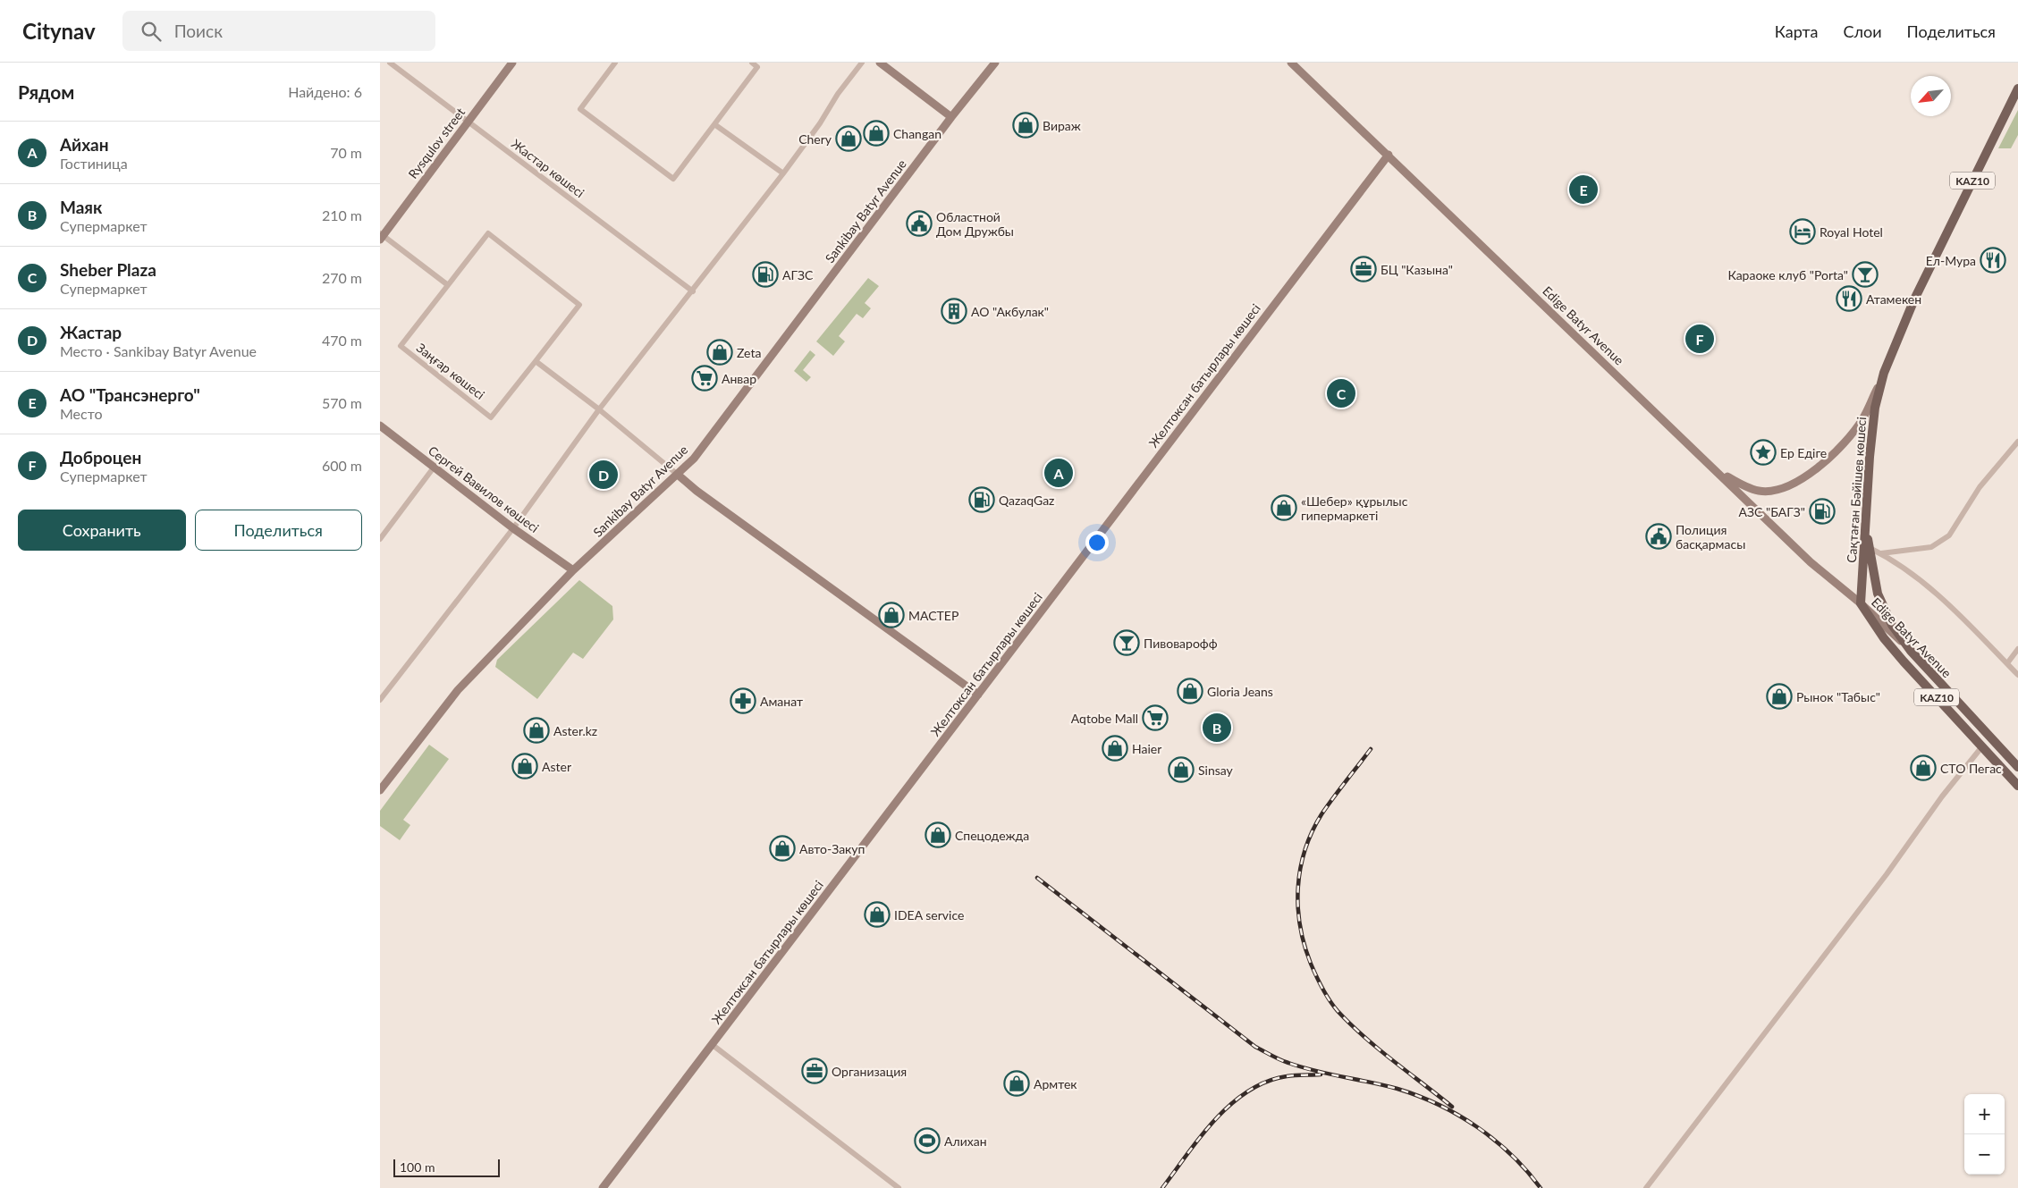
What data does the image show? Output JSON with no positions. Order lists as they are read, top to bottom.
{
  "streets": {
    "main road": ["KAZ10", "Edige Batyr Avenue", "Сақтаған Бәйішев көшесі"],
    "street": [
      "Rysqulov street",
      "Жастар көшесі",
      "Sankibay Batyr Avenue",
      "Заңғар көшесі",
      "Желтоксан батырлары көшесі",
      "Сергей Вавилов көшесі"
    ]
  },
  "crossings": [
    ["Rysqulov street", "Жастар көшесі"],
    ["KAZ10", "Edige Batyr Avenue"],
    ["KAZ10", "Сақтаған Бәйішев көшесі"],
    ["Sankibay Batyr Avenue", "Сергей Вавилов көшесі"],
    ["Edige Batyr Avenue", "Желтоксан батырлары көшесі"],
    ["Edige Batyr Avenue", "Сақтаған Бәйішев көшесі"]
  ],
  "places": {
    "shop": [
      "Вираж",
      "Changan",
      "Chery",
      "Zeta",
      "«Шебер» құрылыс гипермаркеті",
      "МАСТЕР",
      "Gloria Jeans",
      "Рынок \"Табыс\"",
      "Aster.kz",
      "Haier",
      "Aster",
      "СТО Пегас",
      "Sinsay",
      "Спецодежда",
      "Авто-Закуп",
      "IDEA service",
      "Армтек"
    ],
    "public building": ["Областной Дом Дружбы", "Полиция басқармасы"],
    "hotel": ["Royal Hotel"],
    "restaurant": ["Ел-Мура", "Атамекен"],
    "office": ["БЦ \"Казына\"", "Организация"],
    "fuel station": ["АГЗС", "QazaqGaz", "АЗС \"БАГЗ\""],
    "bar": ["Караоке клуб \"Porta\"", "Пивоварофф"],
    "building": ["АО \"Акбулак\""],
    "supermarket": ["Анвар", "Aqtobe Mall"],
    "place": ["Ер Едіге"],
    "pharmacy": ["Аманат"],
    "sports": ["Алихан"]
  },
  "scale_bar": "100 m",
  "north": "bottom left",
  "page": {
    "header": "Citynav",
    "search": "Поиск",
    "nav": ["Карта", "Слои", "Поделиться"],
    "heading": ["Рядом", "Найдено: 6"],
    "list": [
      {
        "mark": "A",
        "name": "Айхан",
        "note": "Гостиница",
        "value": "70 m"
      },
      {
        "mark": "B",
        "name": "Маяк",
        "note": "Супермаркет",
        "value": "210 m"
      },
      {
        "mark": "C",
        "name": "Sheber Plaza",
        "note": "Супермаркет",
        "value": "270 m"
      },
      {
        "mark": "D",
        "name": "Жастар",
        "note": "Место · Sankibay Batyr Avenue",
        "value": "470 m"
      },
      {
        "mark": "E",
        "name": "АО \"Трансэнерго\"",
        "note": "Место",
        "value": "570 m"
      },
      {
        "mark": "F",
        "name": "Доброцен",
        "note": "Супермаркет",
        "value": "600 m"
      }
    ],
    "pins": [
      "E",
      "F",
      "C",
      "A",
      "D",
      "B"
    ],
    "buttons": ["Сохранить", "Поделиться"],
    "map_buttons": ["+", "−"],
    "scale": "100 m"
  }
}
